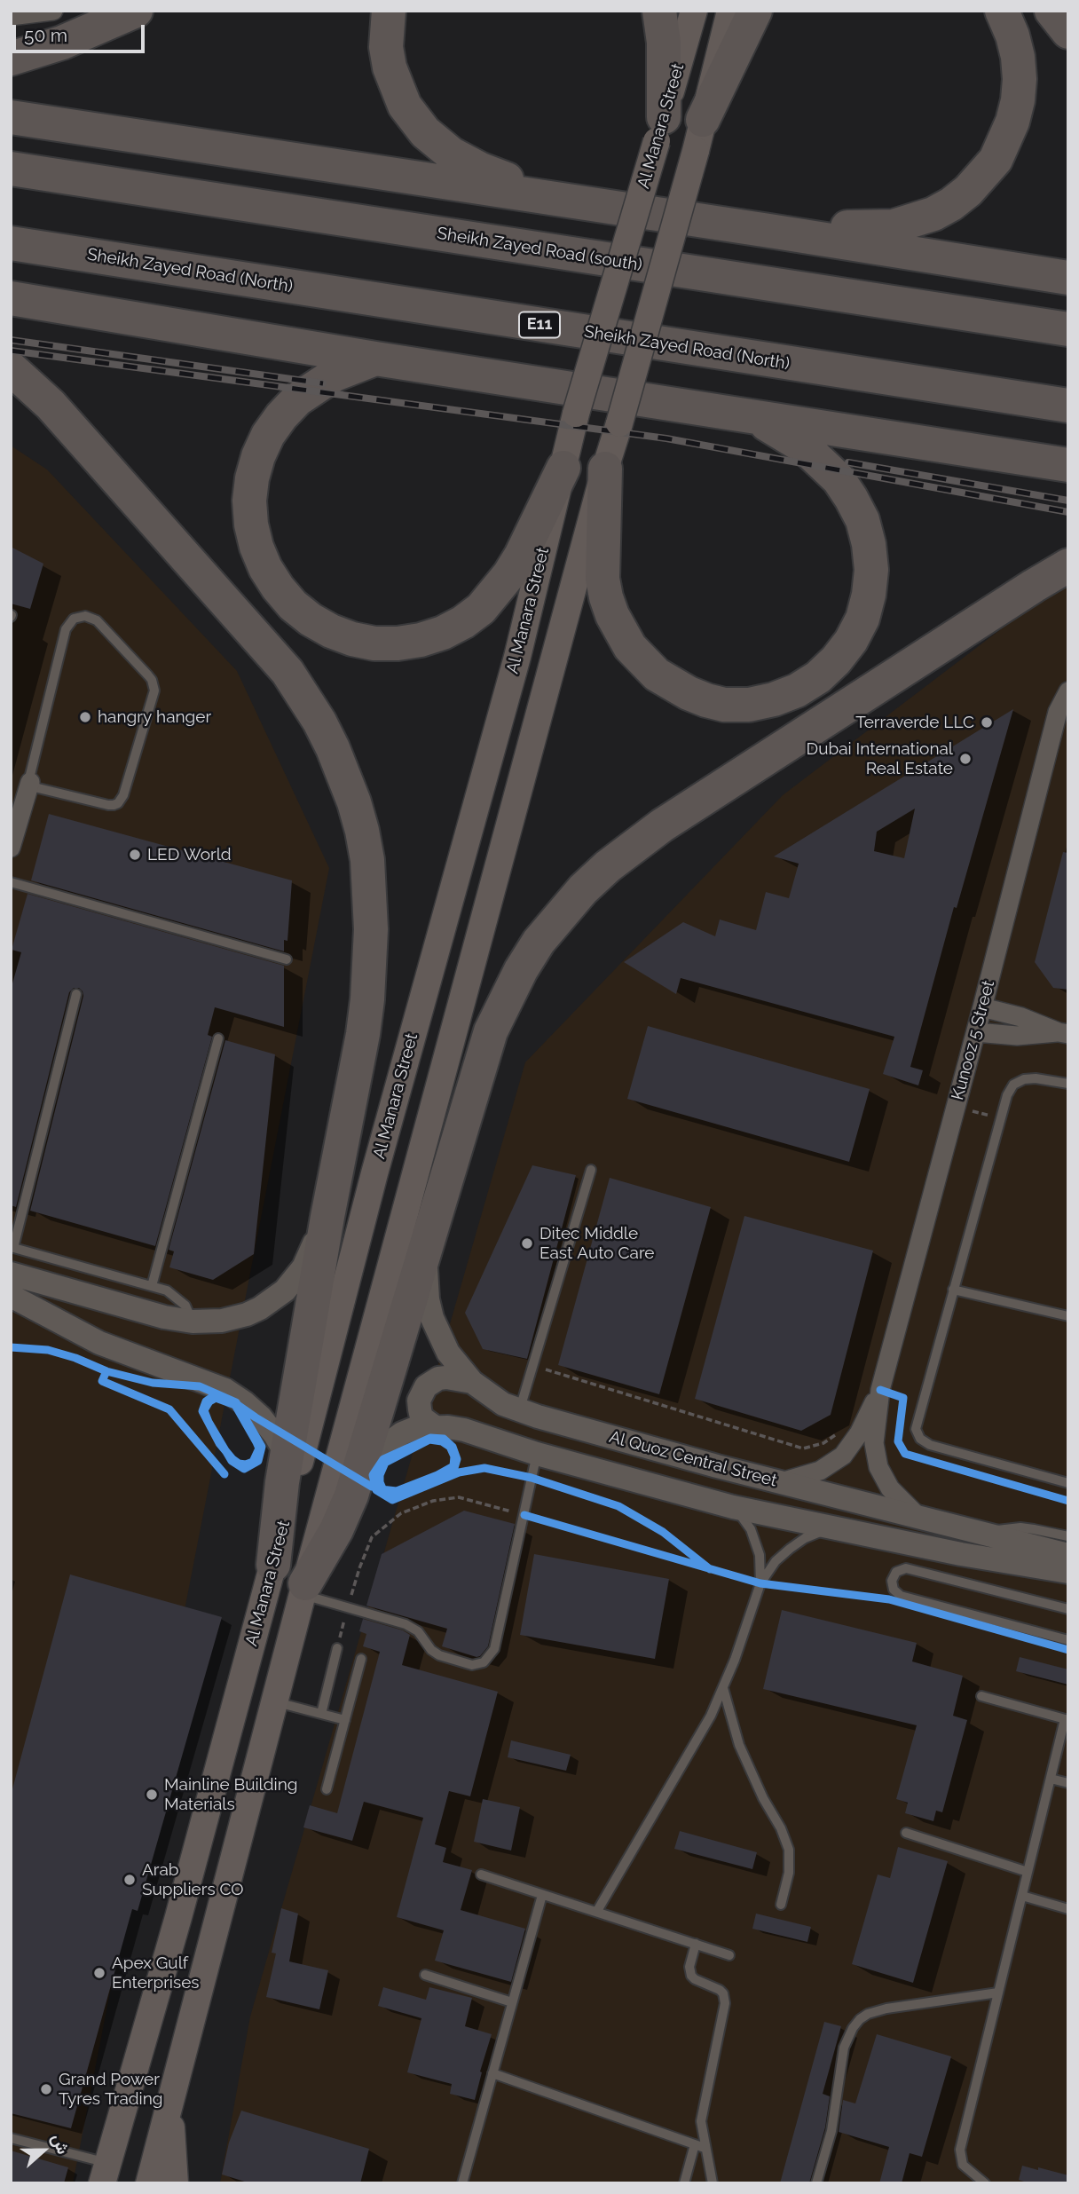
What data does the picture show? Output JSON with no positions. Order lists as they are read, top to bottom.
{
  "streets": {
    "highway": ["Sheikh Zayed Road (south)", "Sheikh Zayed Road (North)", "E11"],
    "main road": ["Al Manara Street"],
    "street": ["Kunooz 5 Street", "Al Quoz Central Street"]
  },
  "crossings": [
    ["Kunooz 5 Street", "Al Quoz Central Street"]
  ],
  "places": [
    "hangry hanger",
    "Terraverde LLC",
    "Dubai International Real Estate",
    "LED World",
    "Ditec Middle East Auto Care",
    "Mainline Building Materials",
    "Arab Suppliers CO",
    "Apex Gulf Enterprises",
    "Grand Power Tyres Trading"
  ],
  "scale_bar": "50 m",
  "north": "right"
}
